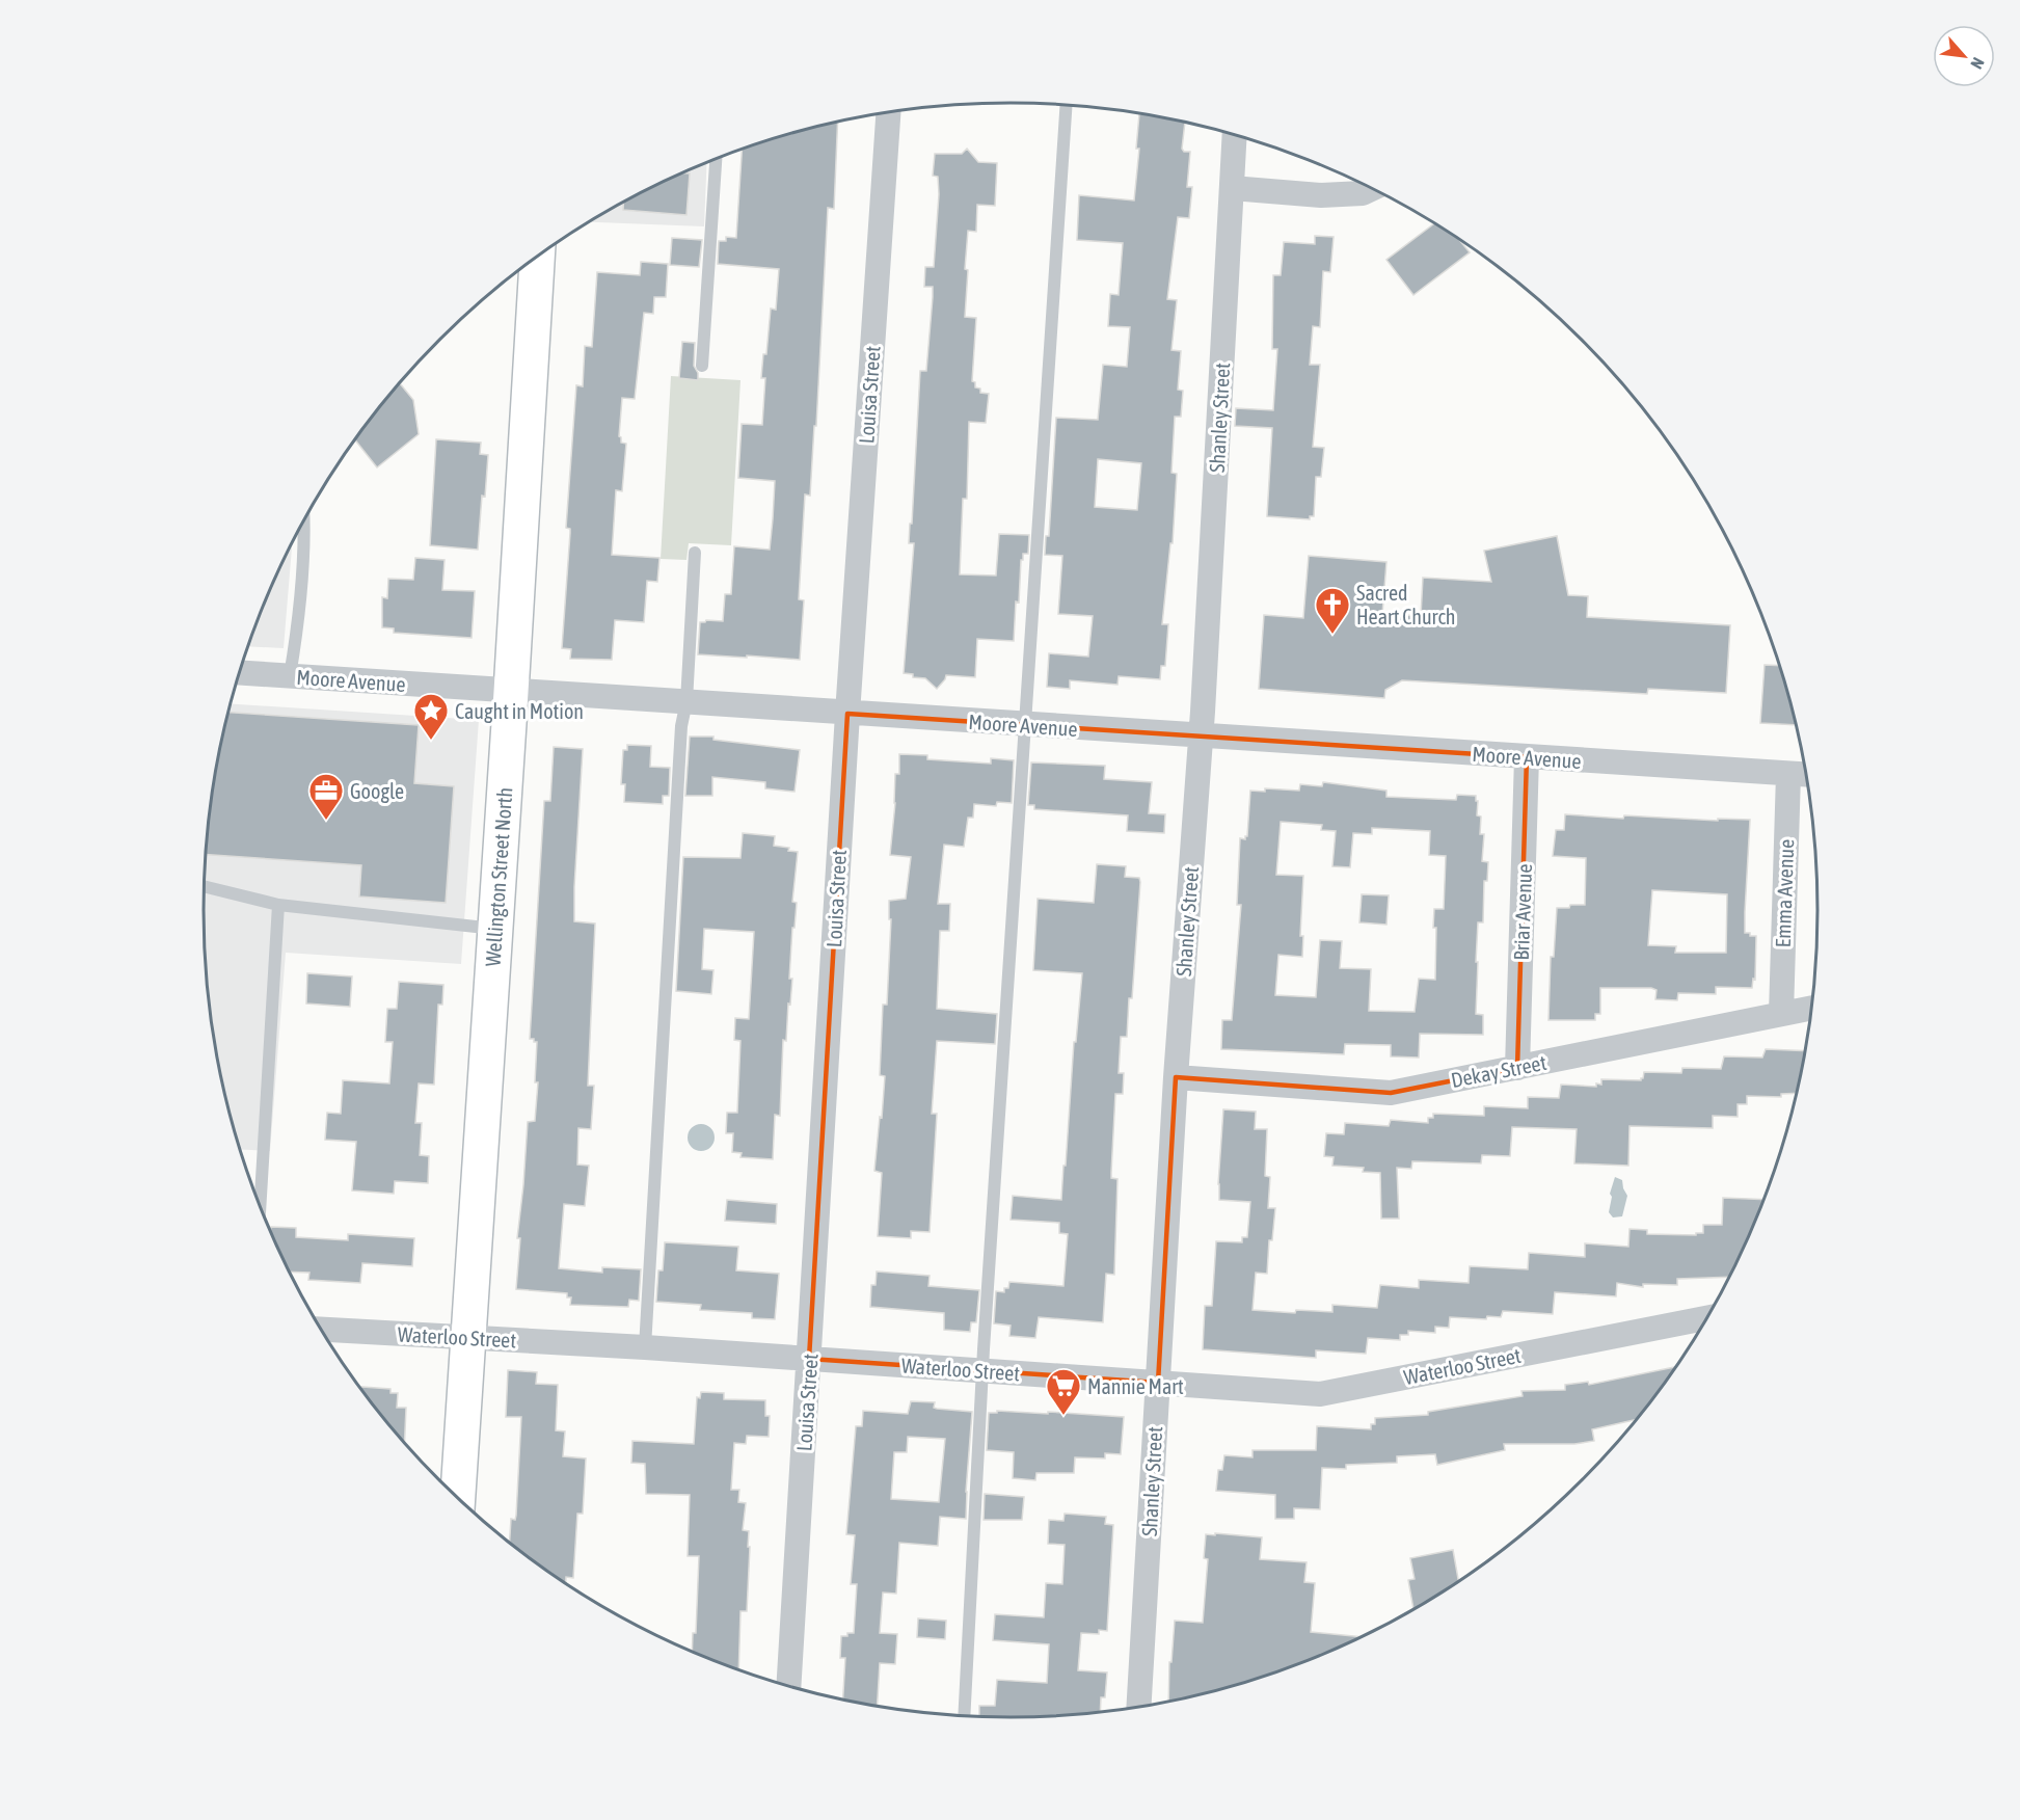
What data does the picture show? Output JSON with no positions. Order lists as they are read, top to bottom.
{
  "streets": {
    "street": [
      "Louisa Street",
      "Shanley Street",
      "Moore Avenue",
      "Wellington Street North",
      "Emma Avenue",
      "Briar Avenue",
      "Dekay Street",
      "Waterloo Street"
    ]
  },
  "crossings": [
    ["Louisa Street", "Moore Avenue"],
    ["Louisa Street", "Waterloo Street"],
    ["Shanley Street", "Moore Avenue"],
    ["Shanley Street", "Dekay Street"],
    ["Shanley Street", "Waterloo Street"],
    ["Moore Avenue", "Wellington Street North"],
    ["Moore Avenue", "Emma Avenue"],
    ["Moore Avenue", "Briar Avenue"],
    ["Wellington Street North", "Waterloo Street"],
    ["Emma Avenue", "Dekay Street"],
    ["Briar Avenue", "Dekay Street"]
  ],
  "places": {
    "church": ["Sacred Heart Church"],
    "place": ["Caught in Motion"],
    "office": ["Google"],
    "supermarket": ["Mannie Mart"]
  },
  "north": "bottom right"
}
